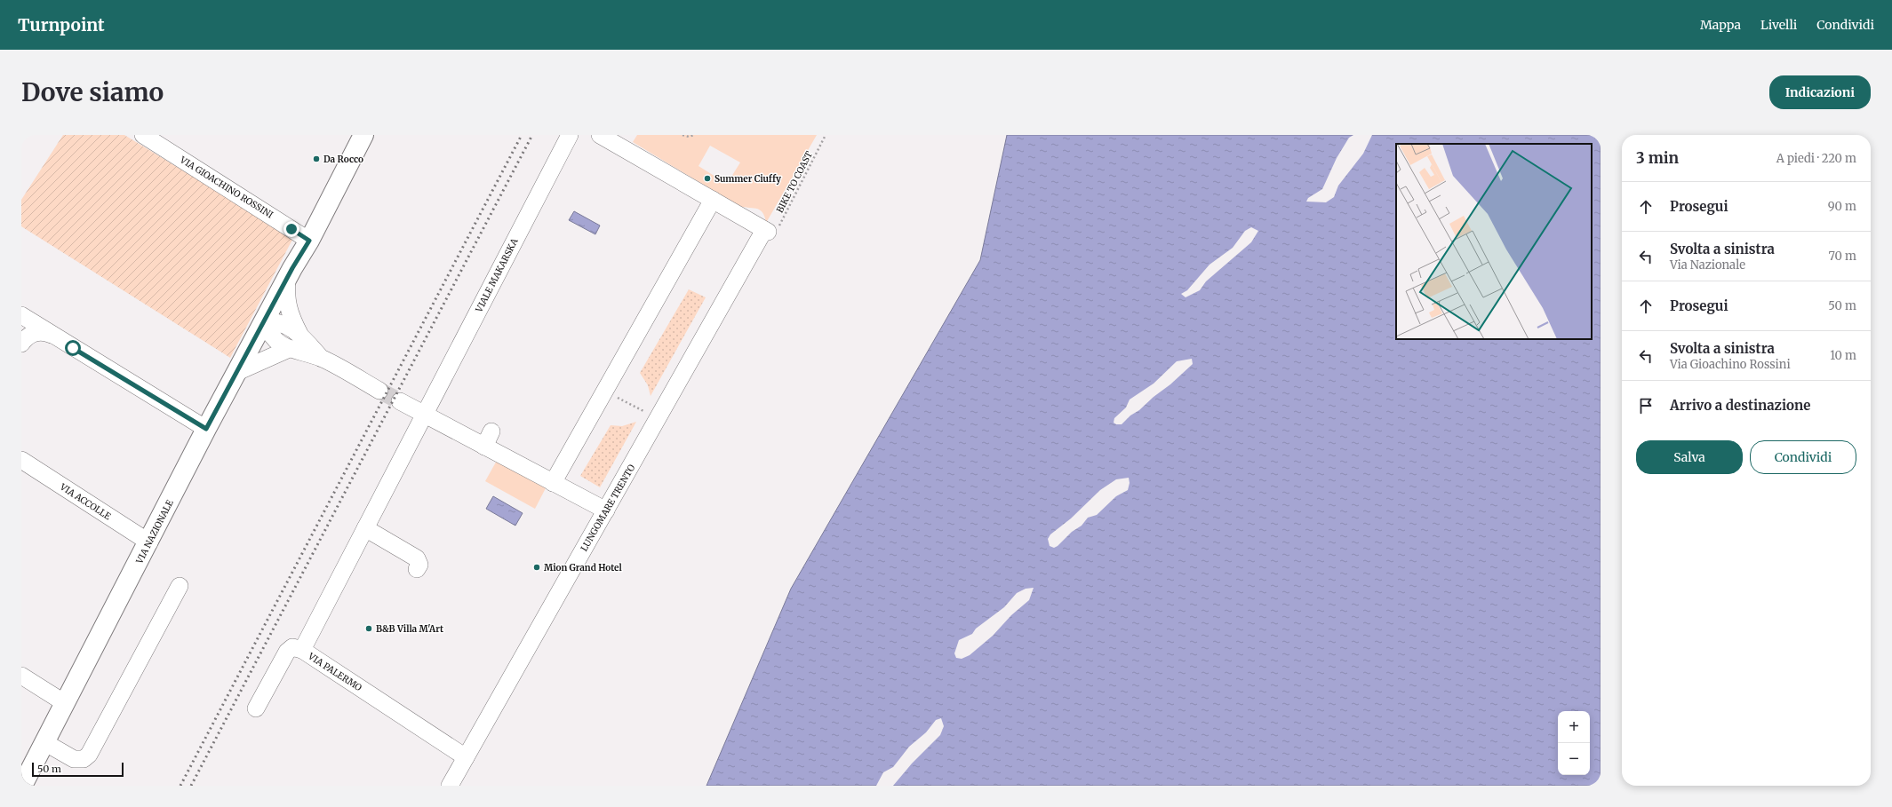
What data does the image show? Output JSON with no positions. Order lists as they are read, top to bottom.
{
  "streets": {
    "main road": ["VIA NAZIONALE"],
    "street": [
      "VIA GIOACHINO ROSSINI",
      "VIALE MAKARSKA",
      "VIA ACCOLLE",
      "LUNGOMARE TRENTO",
      "VIA PALERMO"
    ],
    "path": ["BIKE TO COAST"]
  },
  "crossings": [
    ["BIKE TO COAST", "LUNGOMARE TRENTO"],
    ["VIA GIOACHINO ROSSINI", "VIA NAZIONALE"],
    ["VIALE MAKARSKA", "VIA PALERMO"],
    ["VIA ACCOLLE", "VIA NAZIONALE"],
    ["LUNGOMARE TRENTO", "VIA PALERMO"]
  ],
  "places": [
    "Da Rocco",
    "Summer Ciuffy",
    "Mion Grand Hotel",
    "B&B Villa M'Art"
  ],
  "scale_bar": "50 m",
  "page": {
    "header": "Turnpoint",
    "nav": ["Mappa", "Livelli", "Condividi"],
    "buttons": [
      "Indicazioni",
      ["Salva", "Condividi"]
    ],
    "title": "Dove siamo",
    "heading": ["3 min", "A piedi · 220 m"],
    "list": [
      ["Prosegui", "90 m"],
      ["Svolta a sinistra", "Via Nazionale", "70 m"],
      ["Prosegui", "50 m"],
      ["Svolta a sinistra", "Via Gioachino Rossini", "10 m"],
      "Arrivo a destinazione"
    ],
    "map_buttons": ["+", "−"],
    "scale": "50 m"
  }
}
